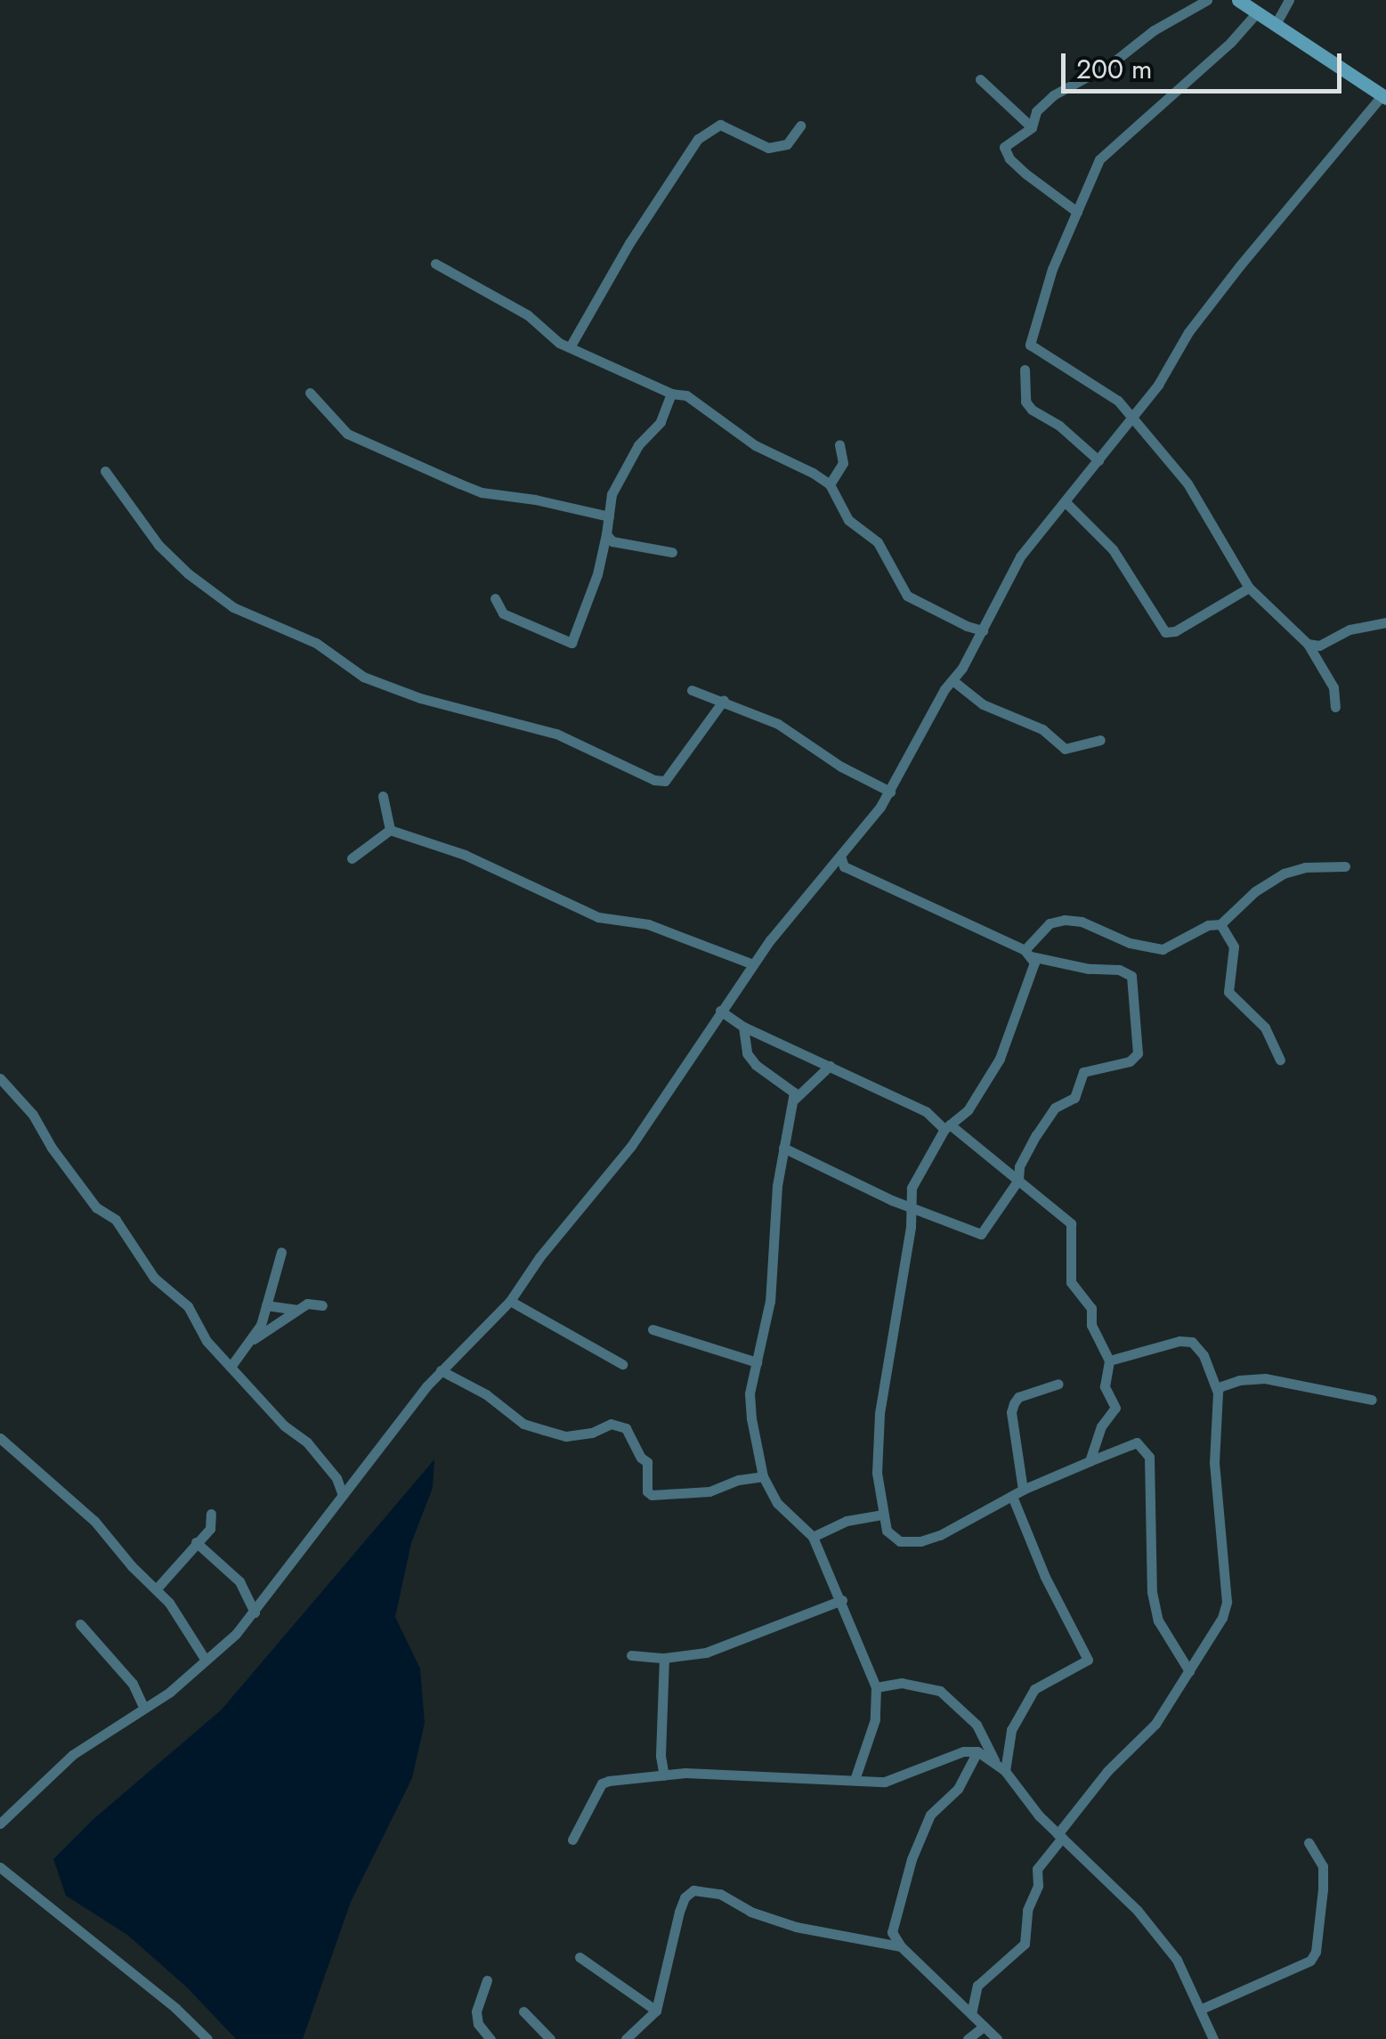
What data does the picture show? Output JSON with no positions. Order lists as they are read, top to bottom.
{
  "scale_bar": "200 m"
}
